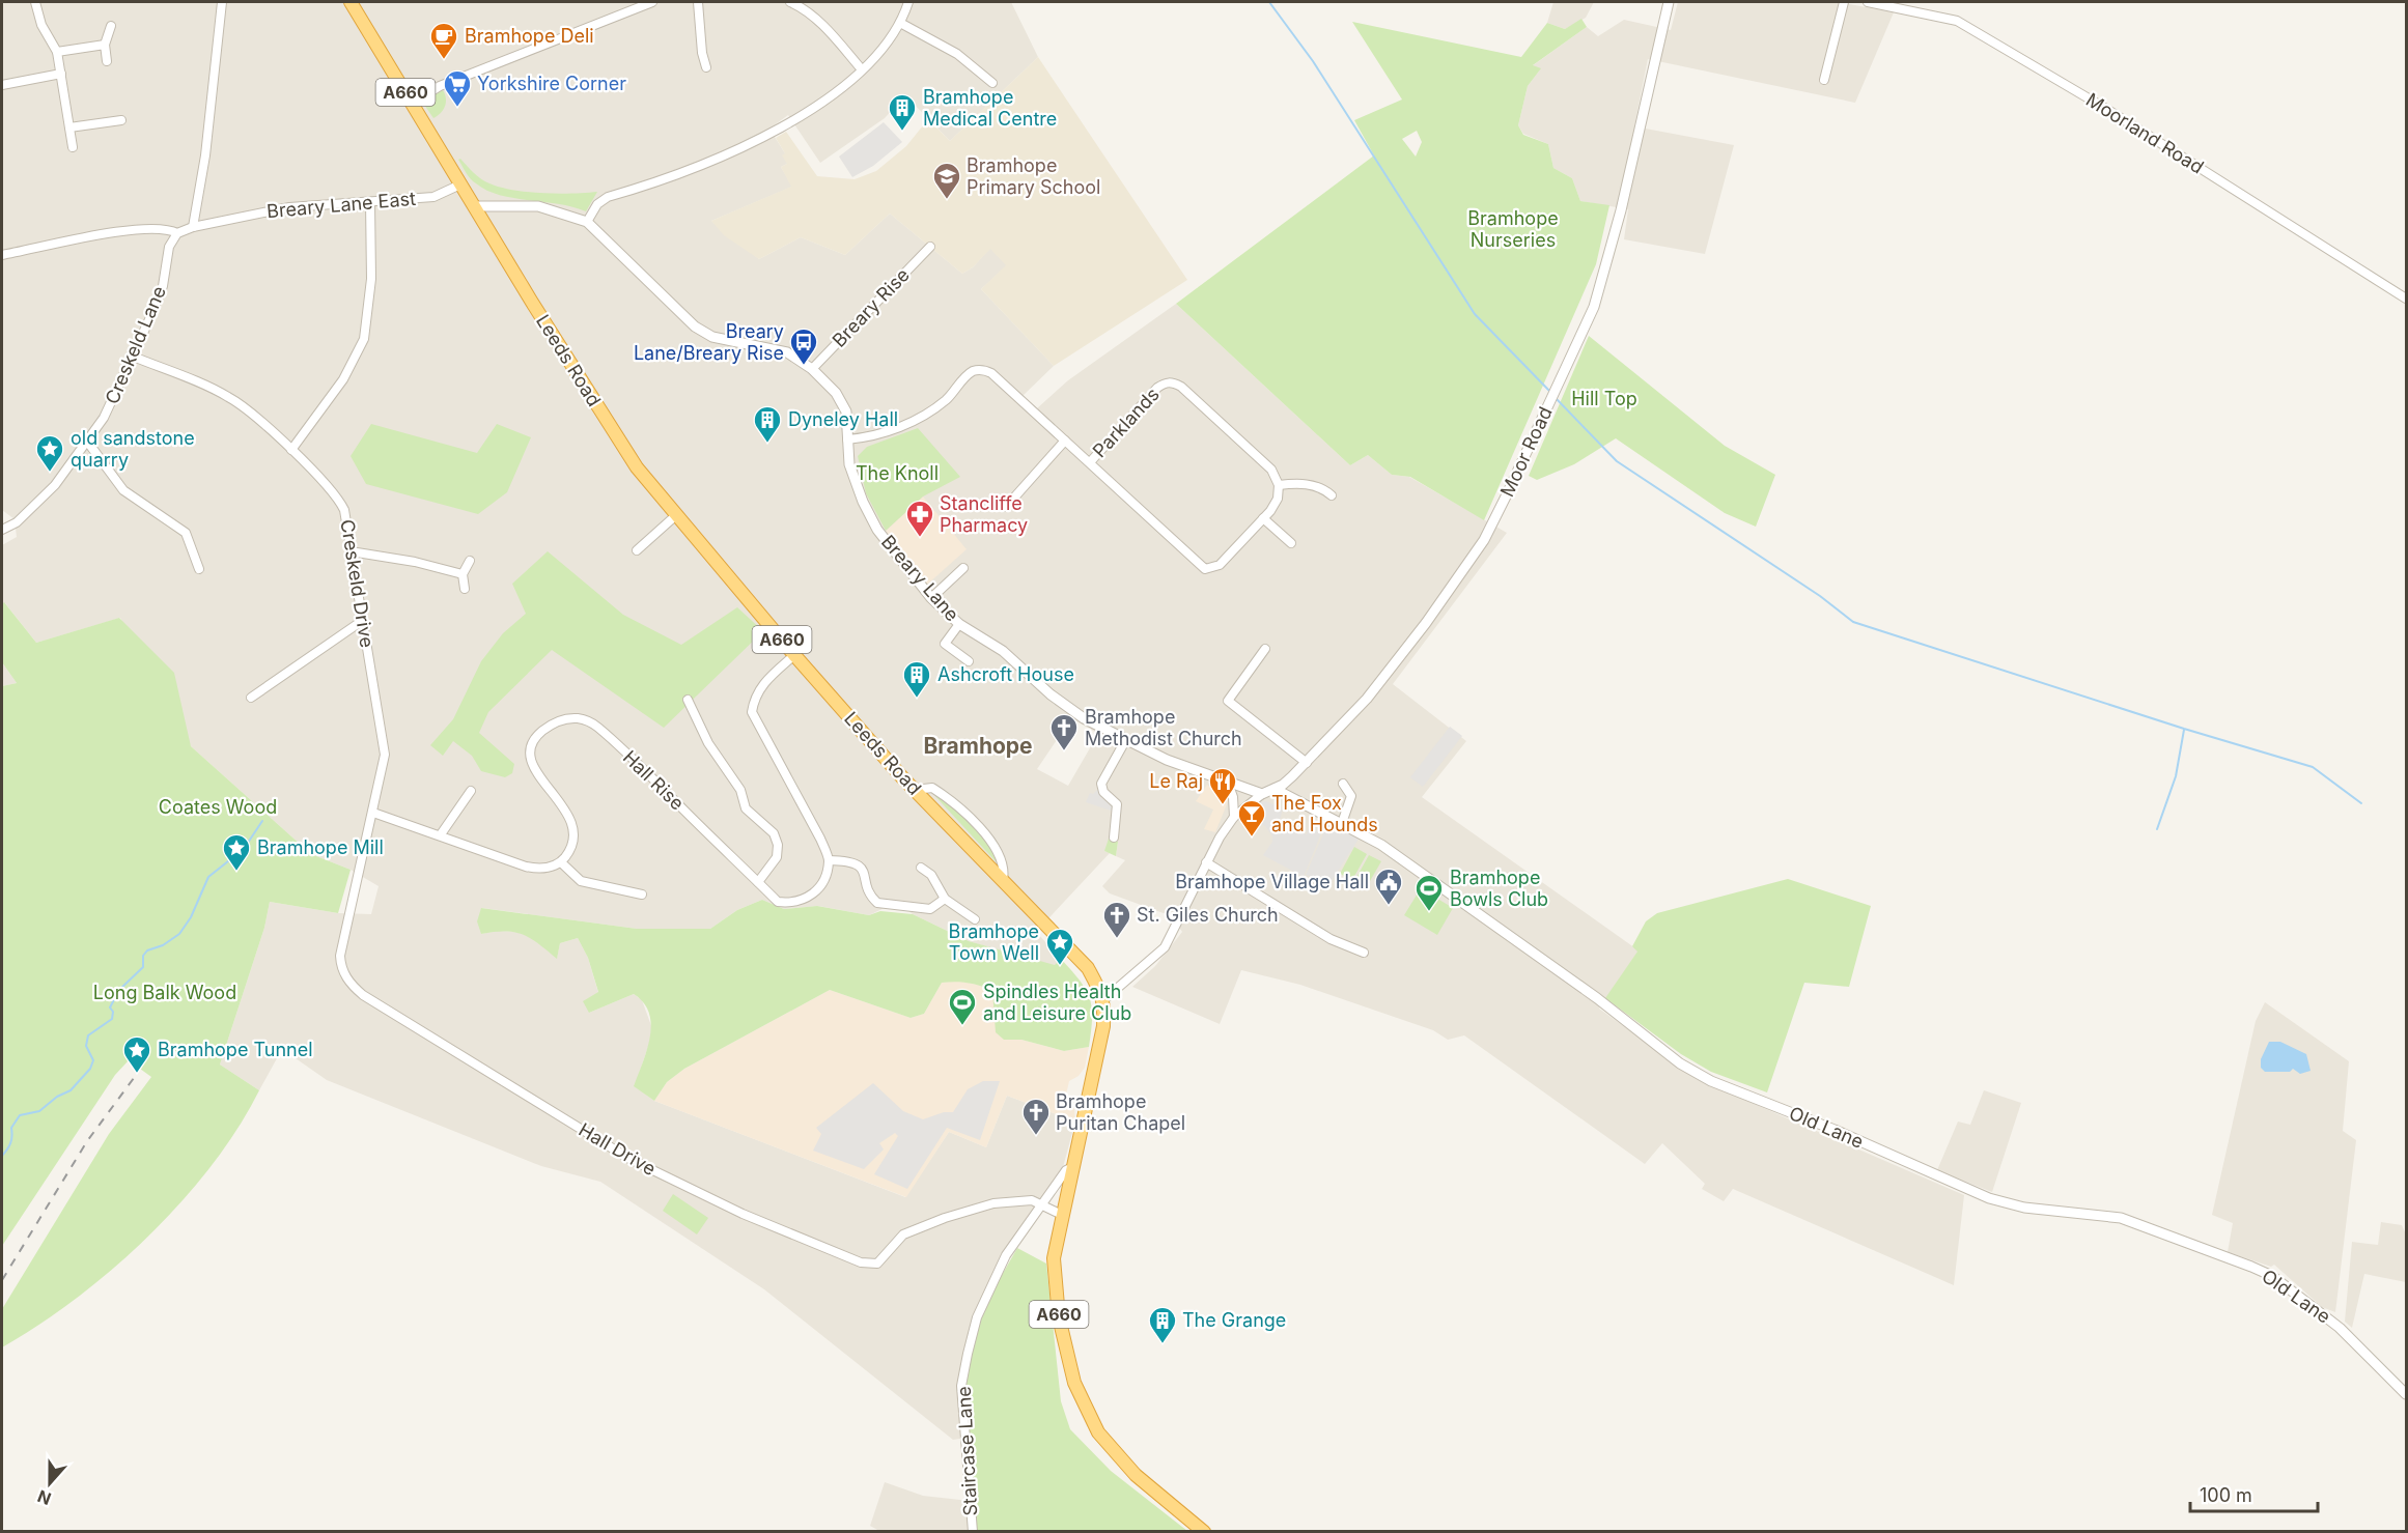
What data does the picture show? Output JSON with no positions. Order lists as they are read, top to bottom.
{
  "streets": {
    "highway": ["A660", "Leeds Road"],
    "street": [
      "Moorland Road",
      "Breary Lane East",
      "Breary Rise",
      "Creskeld Lane",
      "Parklands",
      "Moor Road",
      "Breary Lane",
      "Creskeld Drive",
      "Hall Rise",
      "Old Lane",
      "Hall Drive",
      "Staircase Lane"
    ]
  },
  "crossings": [
    ["A660", "Leeds Road"],
    ["A660", "Hall Drive"],
    ["A660", "Staircase Lane"],
    ["Breary Lane East", "Creskeld Lane"],
    ["Breary Lane East", "Leeds Road"],
    ["Breary Rise", "Breary Lane"],
    ["Creskeld Lane", "Creskeld Drive"],
    ["Leeds Road", "Breary Lane"],
    ["Moor Road", "Breary Lane"],
    ["Moor Road", "Old Lane"],
    ["Creskeld Drive", "Hall Drive"],
    ["Hall Drive", "Staircase Lane"]
  ],
  "districts": ["Bramhope"],
  "parks": [
    "Bramhope Nurseries",
    "Hill Top",
    "The Knoll",
    "Coates Wood",
    "Long Balk Wood"
  ],
  "places": {
    "cafe": ["Bramhope Deli"],
    "supermarket": ["Yorkshire Corner"],
    "building": [
      "Bramhope Medical Centre",
      "Dyneley Hall",
      "Ashcroft House",
      "The Grange"
    ],
    "school or university": ["Bramhope Primary School"],
    "bus stop": ["Breary Lane/Breary Rise"],
    "place": [
      "old sandstone quarry",
      "Bramhope Mill",
      "Bramhope Town Well",
      "Bramhope Tunnel"
    ],
    "pharmacy": ["Stancliffe Pharmacy"],
    "church": ["Bramhope Methodist Church", "St. Giles Church", "Bramhope Puritan Chapel"],
    "restaurant": ["Le Raj"],
    "bar": ["The Fox and Hounds"],
    "public building": ["Bramhope Village Hall"],
    "sports": ["Bramhope Bowls Club", "Spindles Health and Leisure Club"]
  },
  "scale_bar": "100 m",
  "north": "bottom"
}
